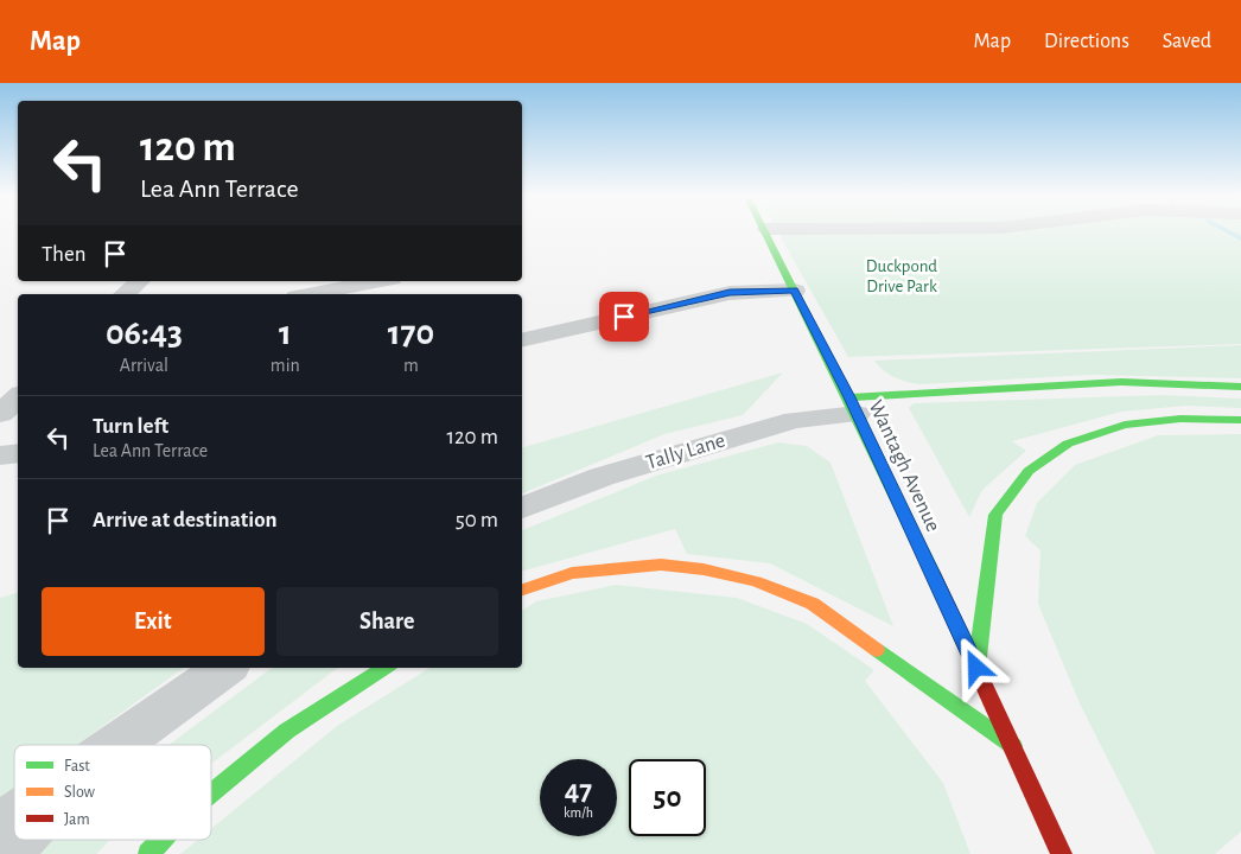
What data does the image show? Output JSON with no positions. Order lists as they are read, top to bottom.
{
  "streets": {
    "main road": ["Wantagh Avenue"],
    "street": ["Tally Lane"]
  },
  "crossings": [
    ["Tally Lane", "Wantagh Avenue"]
  ],
  "parks": ["Duckpond Drive Park"],
  "legend": ["Fast", "Slow", "Jam"],
  "page": {
    "header": "Map",
    "nav": ["Map", "Directions", "Saved"],
    "turn": ["120 m", "Lea Ann Terrace"],
    "then": "Then",
    "eta": [
      "06:43",
      "Arrival",
      "1",
      "min",
      "170",
      "m"
    ],
    "list": [
      {
        "name": "Turn left",
        "note": "Lea Ann Terrace",
        "value": "120 m"
      },
      {
        "name": "Arrive at destination",
        "value": "50 m"
      }
    ],
    "buttons": ["Exit", "Share"],
    "speed": "47 km/h",
    "limit": "50"
  }
}
